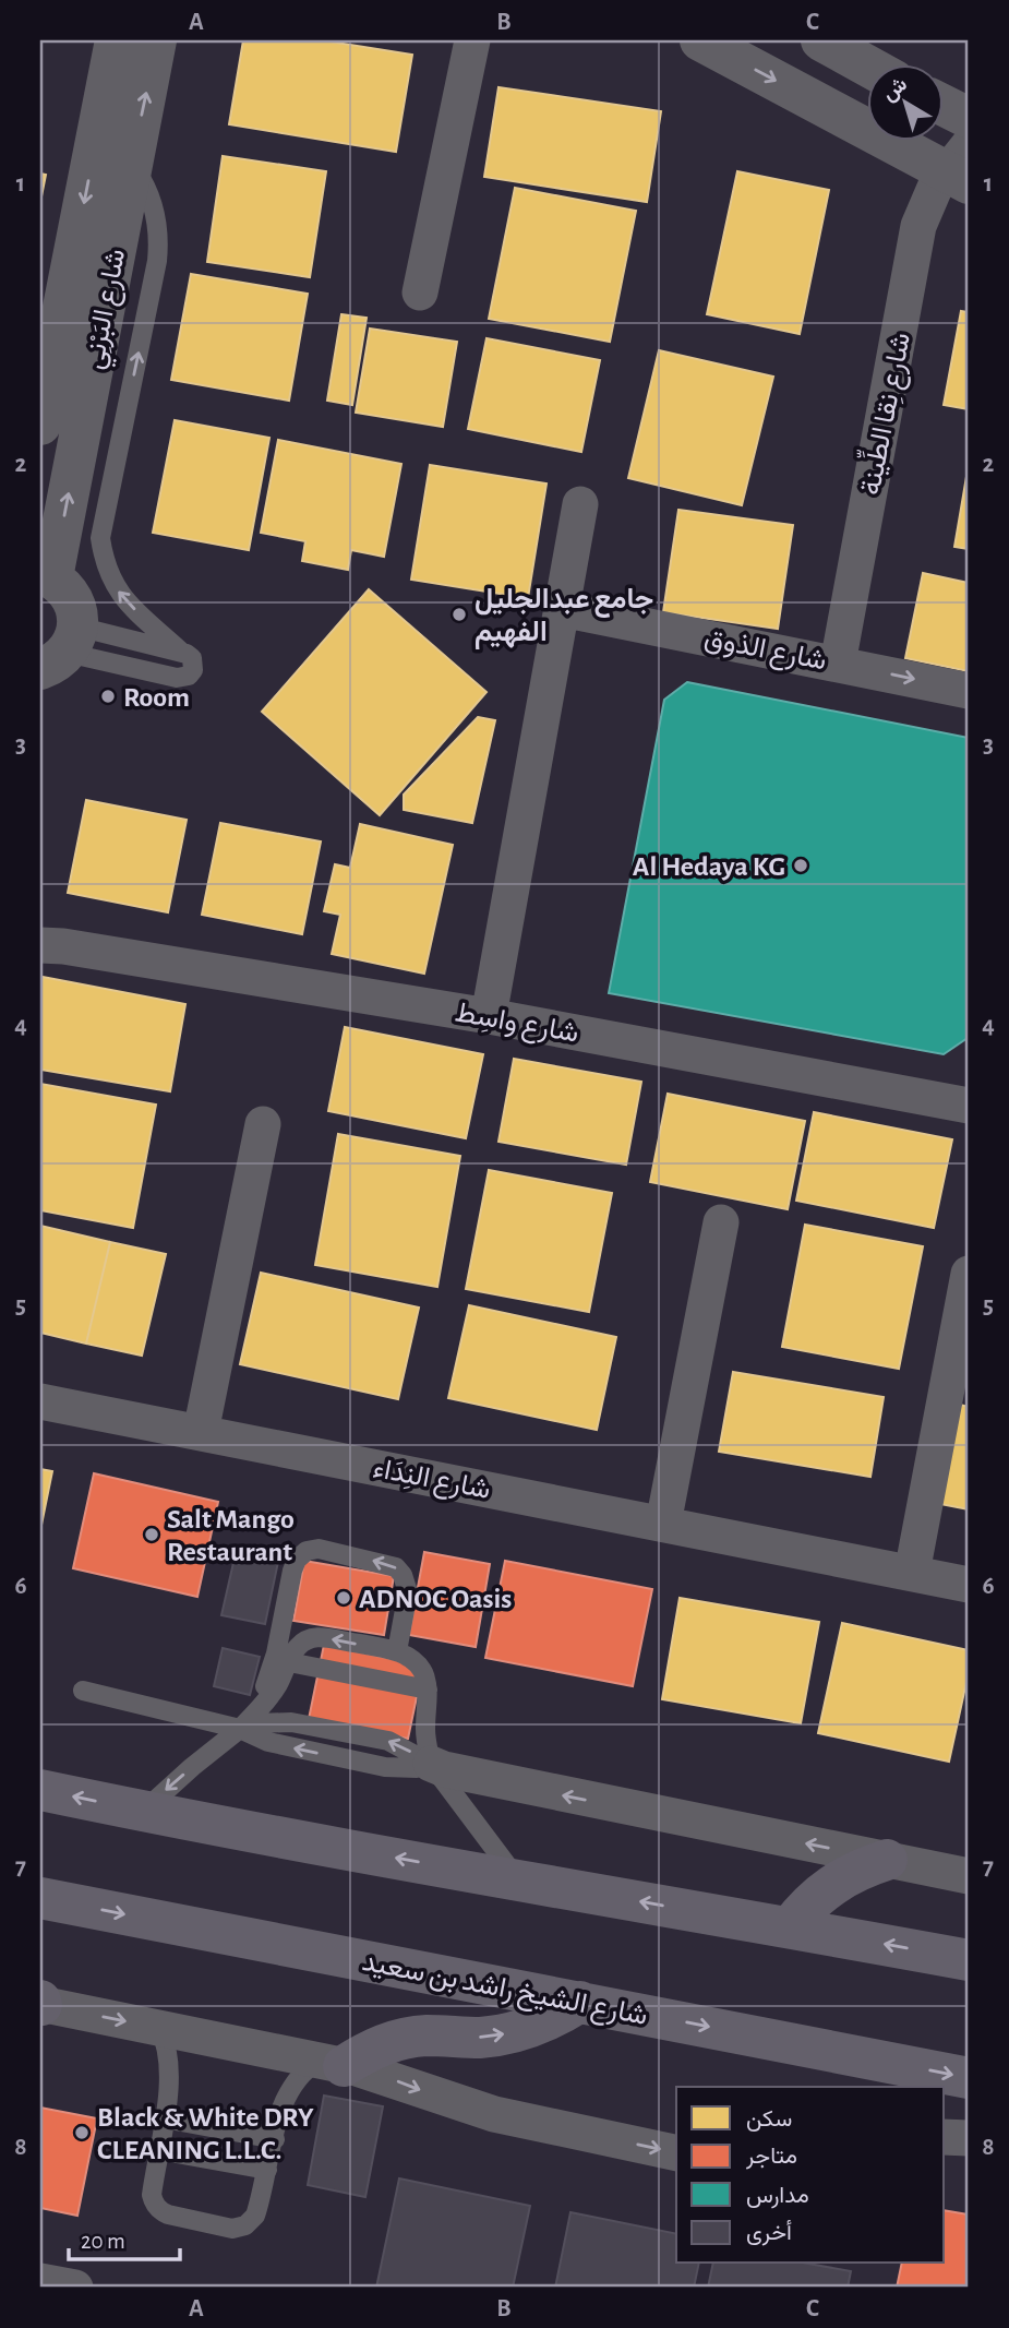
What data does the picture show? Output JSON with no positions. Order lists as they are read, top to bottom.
{
  "streets": {
    "main road": ["شارع الشيخ راشد بن سعيد"],
    "street": [
      "شارع البَرْنِي",
      "شارع نِقا الطِّينة",
      "شارع الذوق",
      "شارع واسِط",
      "شارع النِدَاء"
    ]
  },
  "crossings": [
    ["شارع نِقا الطِّينة", "شارع الذوق"]
  ],
  "places": [
    "جامع عبدالجليل الفهيم",
    "Room",
    "Al Hedaya KG",
    "Salt Mango Restaurant",
    "ADNOC Oasis",
    "Black & White DRY CLEANING L.L.C."
  ],
  "legend": [
    "سكن",
    "متاجر",
    "مدارس",
    "أخرى"
  ],
  "scale_bar": "20 m",
  "north": "top left",
  "grid": {
    "columns": ["A", "B", "C"],
    "rows": [
      "1",
      "2",
      "3",
      "4",
      "5",
      "6",
      "7",
      "8"
    ]
  }
}
